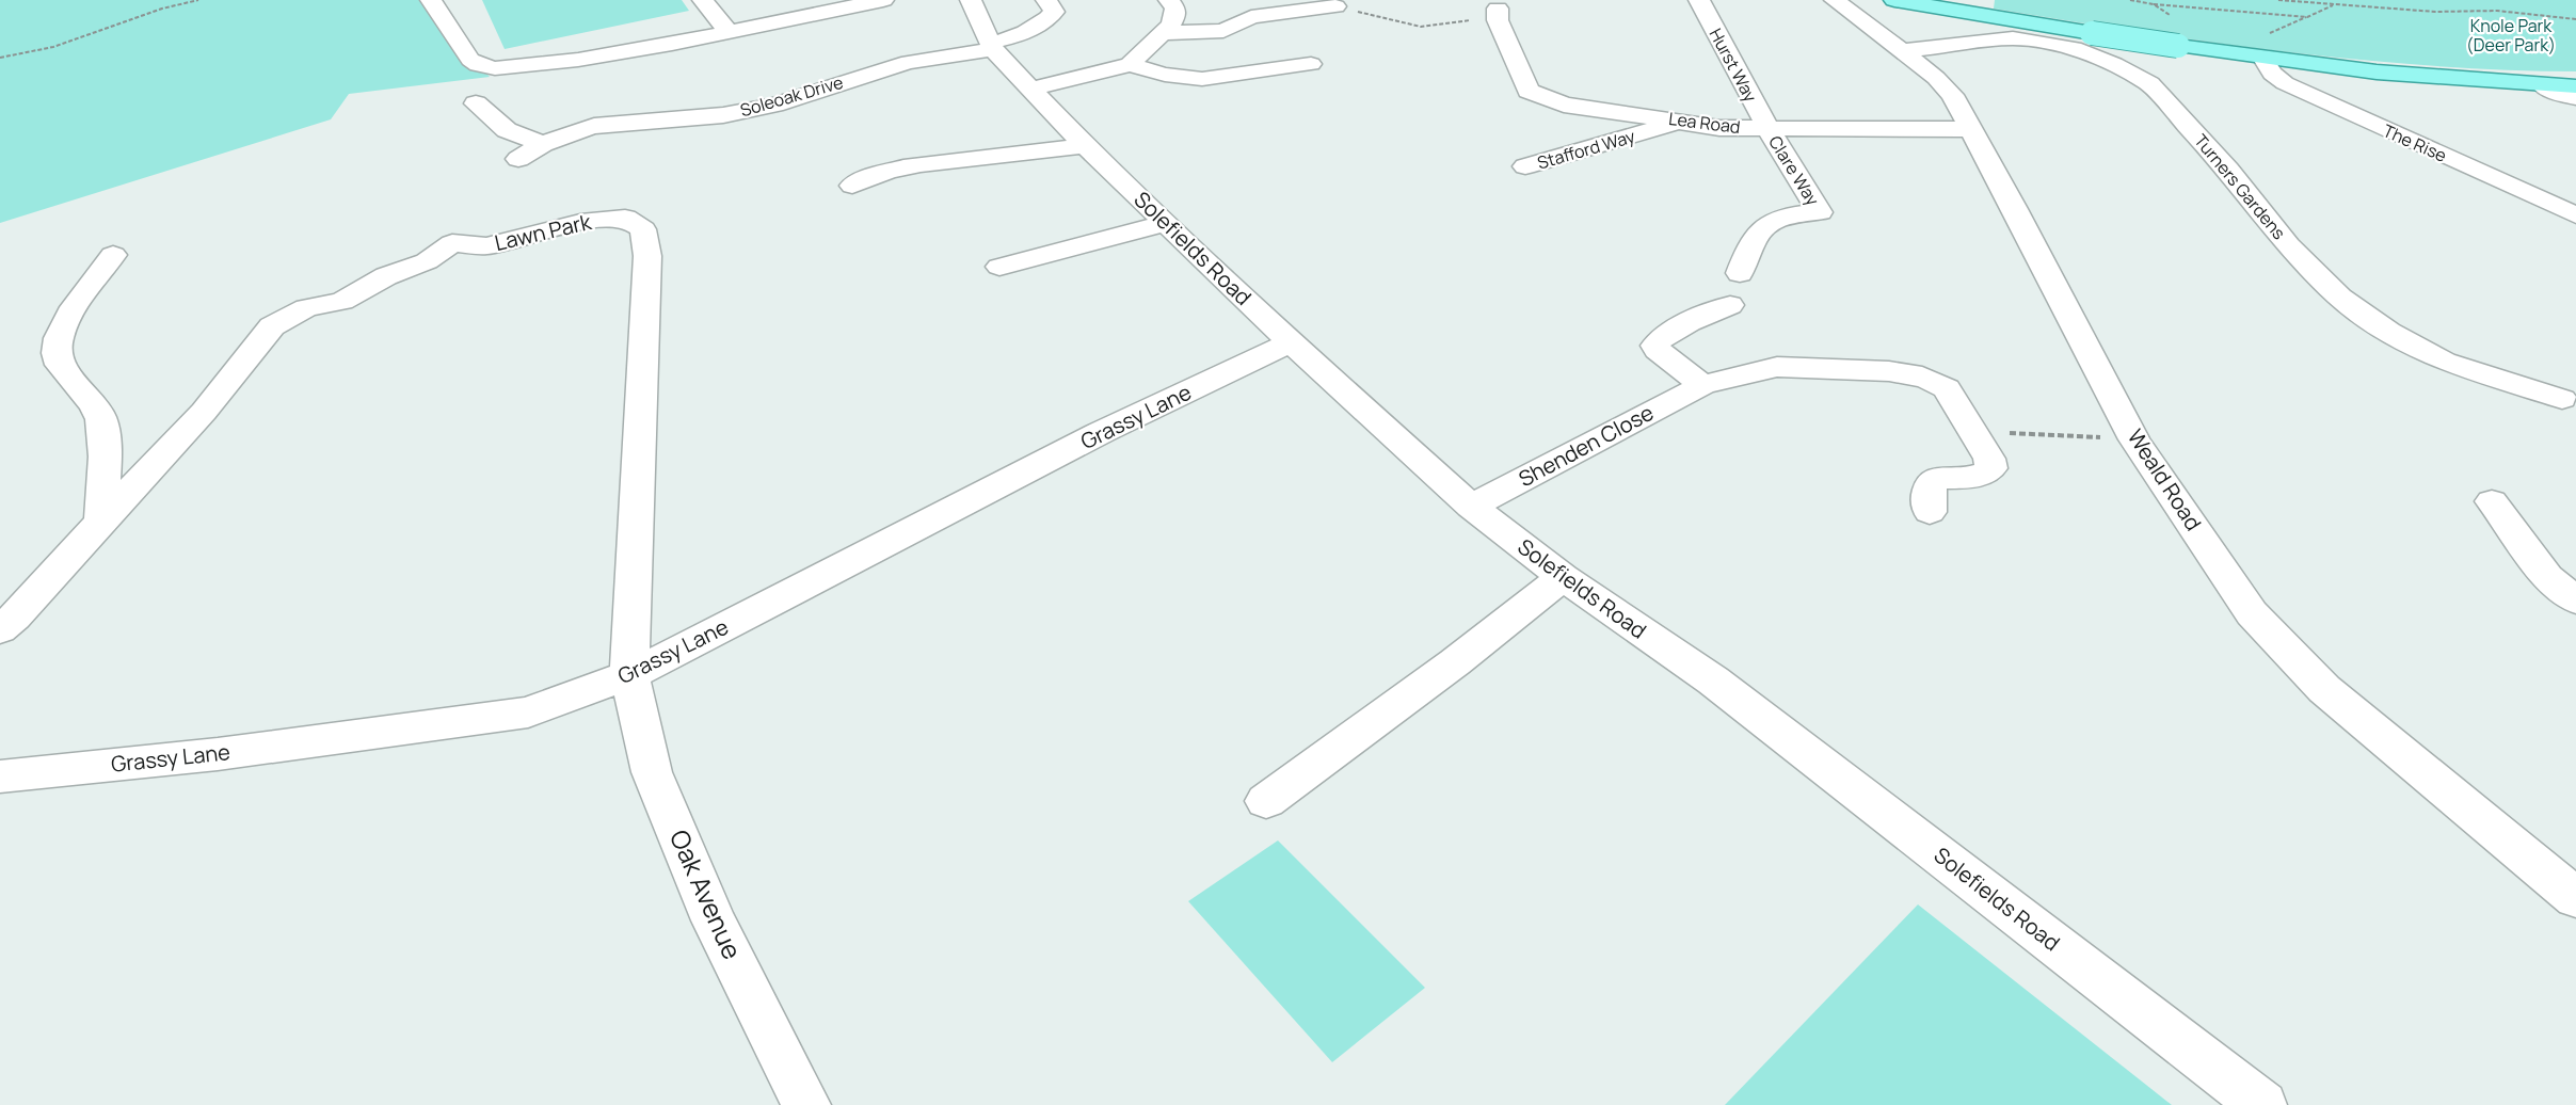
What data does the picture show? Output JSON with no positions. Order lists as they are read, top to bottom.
{
  "streets": {
    "street": [
      "Hurst Way",
      "Soleoak Drive",
      "Lea Road",
      "The Rise",
      "Stafford Way",
      "Clare Way",
      "Turners Gardens",
      "Lawn Park",
      "Solefields Road",
      "Grassy Lane",
      "Shenden Close",
      "Weald Road",
      "Oak Avenue"
    ]
  },
  "crossings": [
    ["Hurst Way", "Lea Road"],
    ["Hurst Way", "Clare Way"],
    ["Soleoak Drive", "Solefields Road"],
    ["Lea Road", "Stafford Way"],
    ["Lea Road", "Clare Way"],
    ["Lea Road", "Weald Road"],
    ["Turners Gardens", "Weald Road"],
    ["Lawn Park", "Grassy Lane"],
    ["Lawn Park", "Oak Avenue"],
    ["Solefields Road", "Grassy Lane"],
    ["Solefields Road", "Shenden Close"],
    ["Grassy Lane", "Oak Avenue"]
  ],
  "parks": ["Knole Park (Deer Park)"]
}
